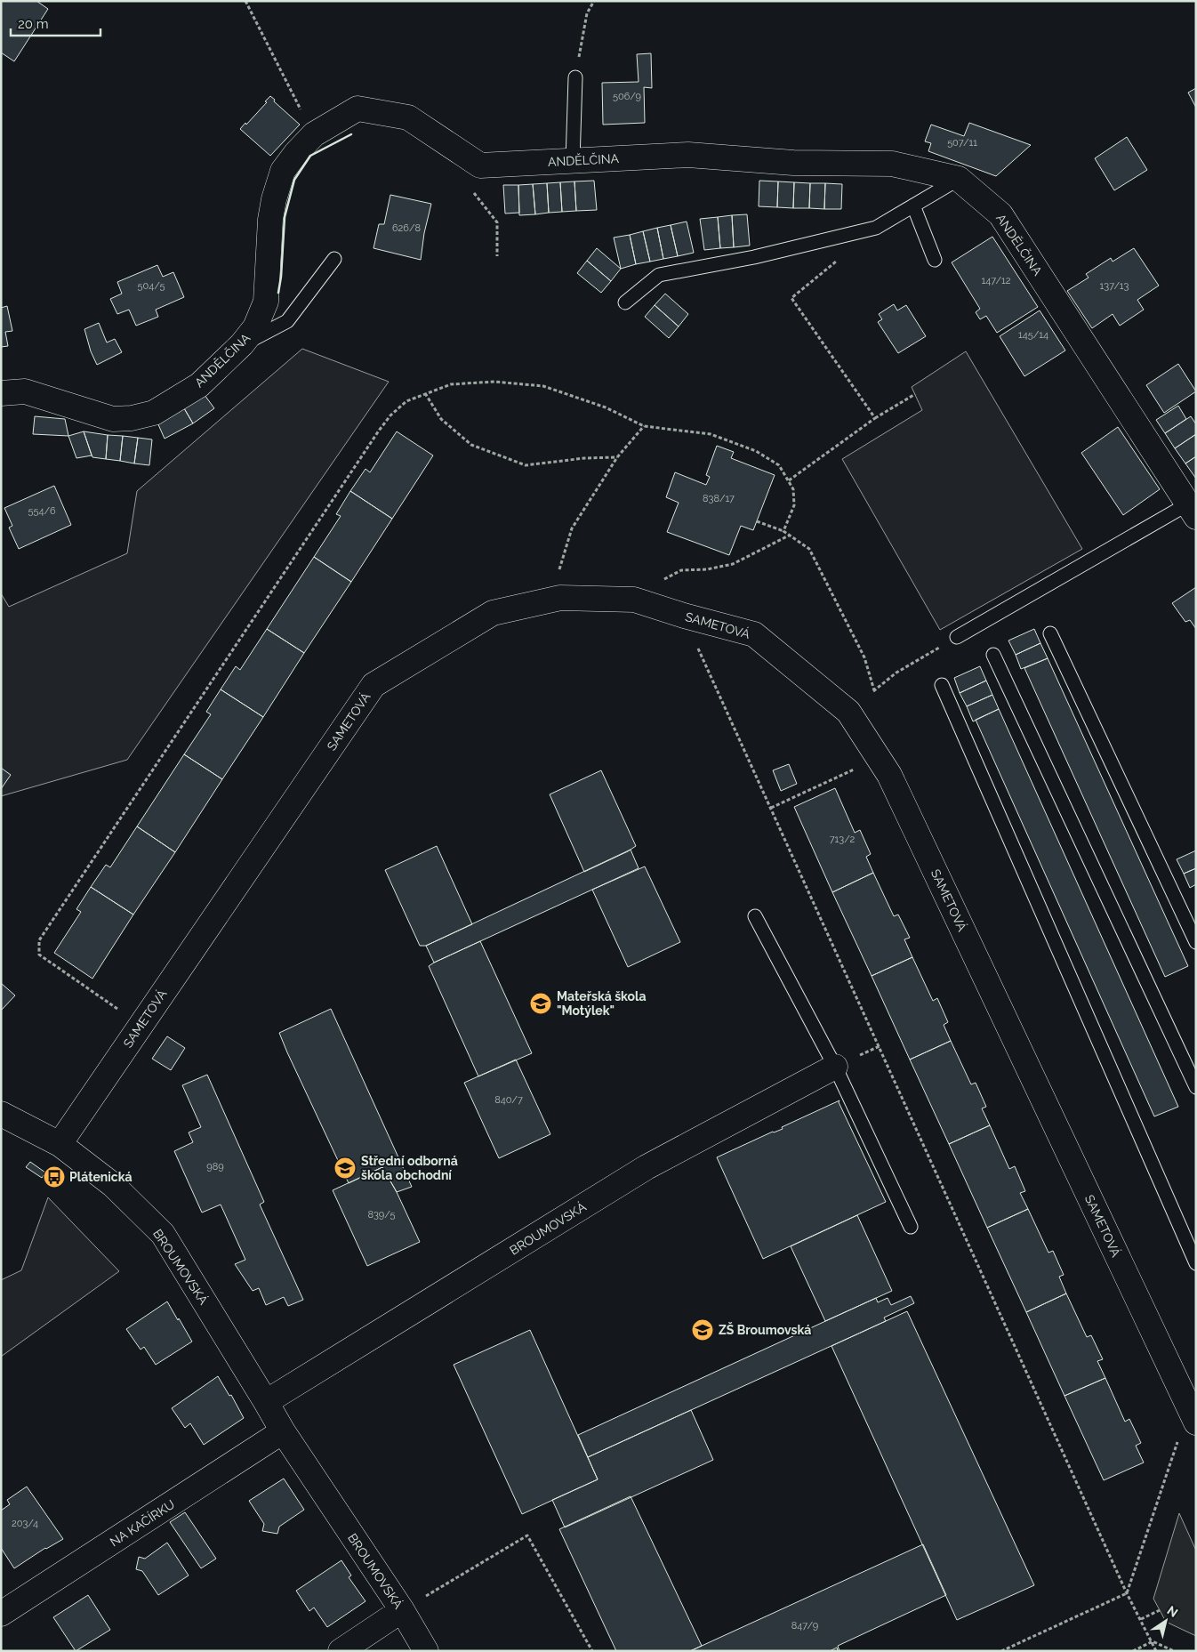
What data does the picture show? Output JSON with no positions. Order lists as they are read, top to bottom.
{
  "streets": {
    "street": [
      "ANDĚLČINA",
      "SAMETOVÁ",
      "BROUMOVSKÁ",
      "NA KAČÍRKU"
    ]
  },
  "crossings": [
    ["SAMETOVÁ", "BROUMOVSKÁ"],
    ["BROUMOVSKÁ", "NA KAČÍRKU"]
  ],
  "places": {
    "school or university": ["Mateřská škola \"Motýlek\"", "Střední odborná škola obchodní", "ZŠ Broumovská"],
    "bus stop": ["Plátenická"]
  },
  "house_numbers": [
    "506/9",
    "507/11",
    "626/8",
    "147/12",
    "504/5",
    "137/13",
    "145/14",
    "838/17",
    "554/6",
    "713/2",
    "840/7",
    "989",
    "839/5",
    "203/4",
    "847/9"
  ],
  "scale_bar": "20 m",
  "north": "top right"
}
